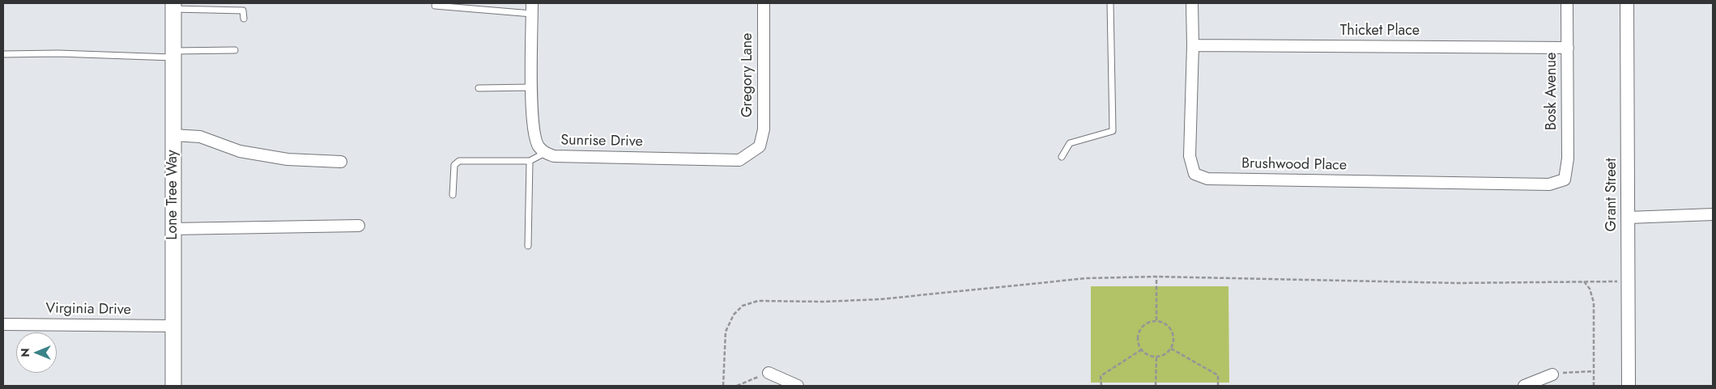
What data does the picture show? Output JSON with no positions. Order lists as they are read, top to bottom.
{
  "streets": {
    "main road": ["Lone Tree Way"],
    "street": [
      "Thicket Place",
      "Gregory Lane",
      "Bosk Avenue",
      "Sunrise Drive",
      "Brushwood Place",
      "Grant Street",
      "Virginia Drive"
    ]
  },
  "crossings": [
    ["Thicket Place", "Bosk Avenue"],
    ["Thicket Place", "Brushwood Place"],
    ["Gregory Lane", "Sunrise Drive"],
    ["Bosk Avenue", "Brushwood Place"],
    ["Lone Tree Way", "Virginia Drive"]
  ],
  "north": "left"
}
